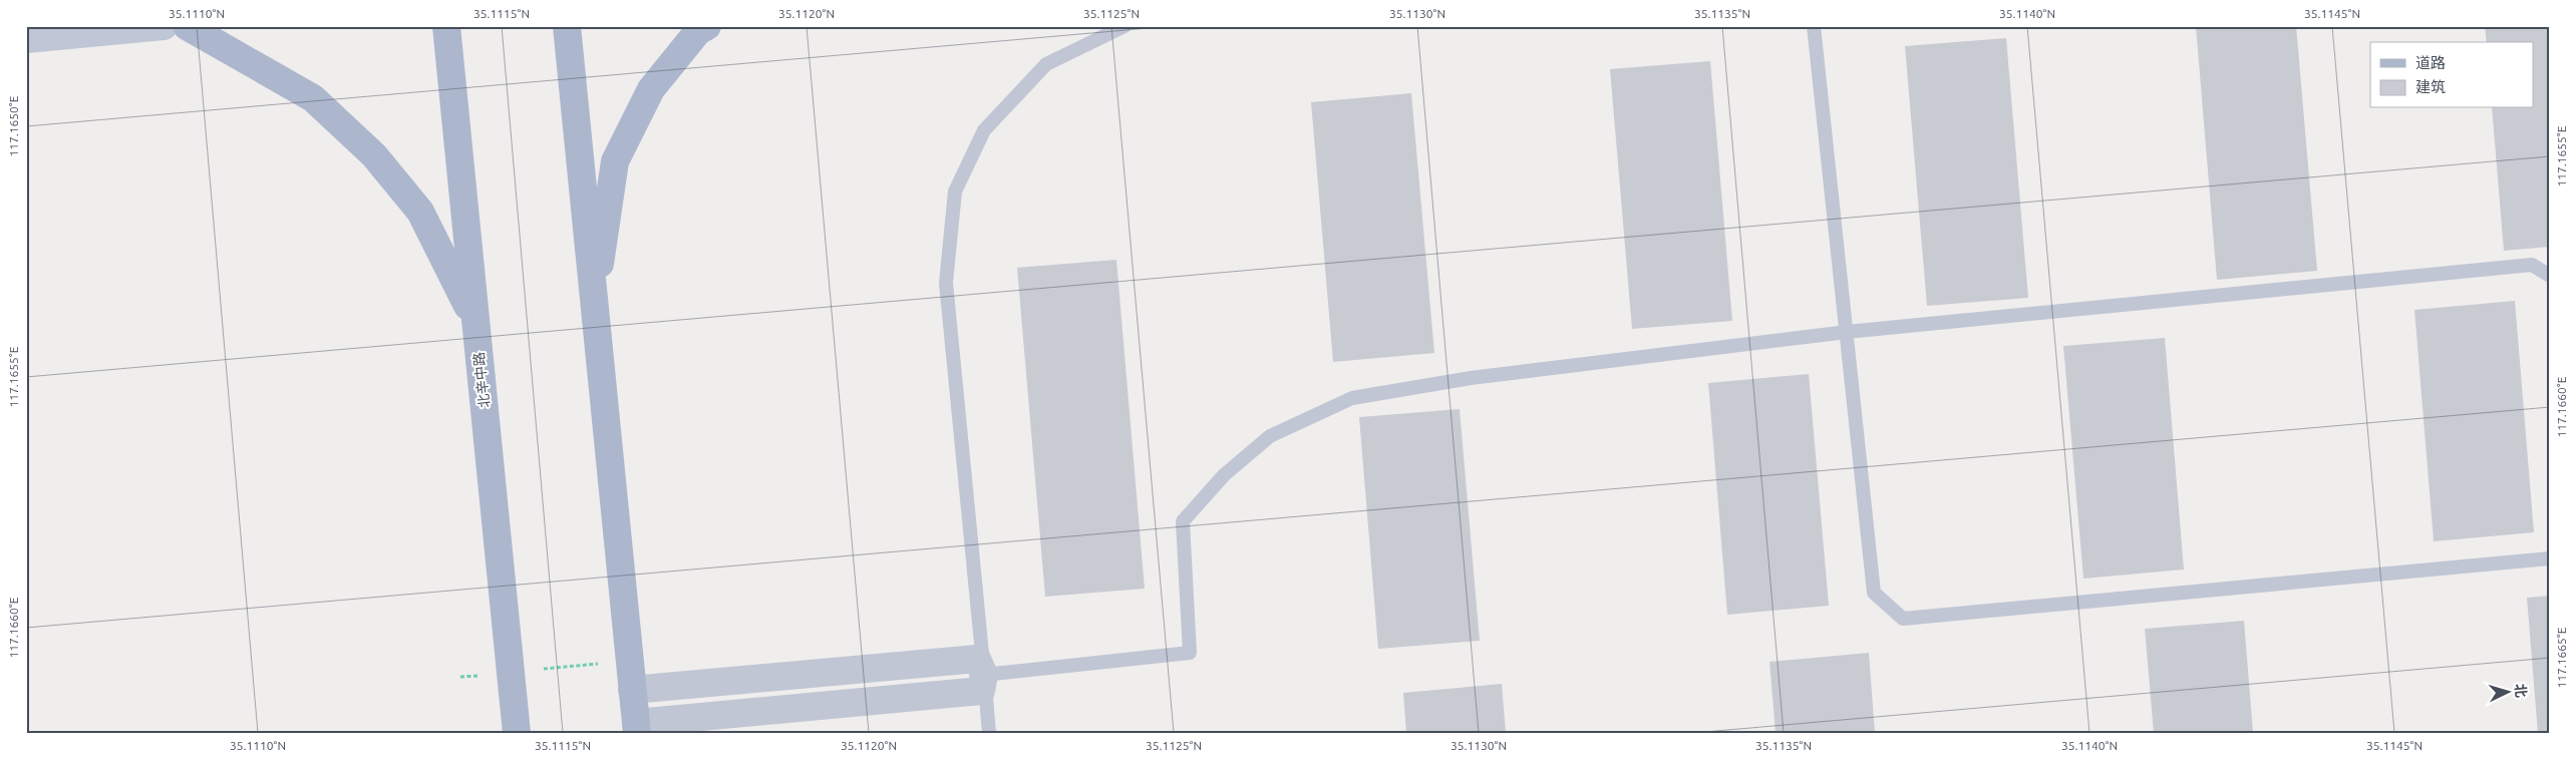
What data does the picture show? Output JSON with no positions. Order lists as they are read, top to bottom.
{
  "streets": {
    "main road": ["北辛中路"]
  },
  "legend": ["道路", "建筑"],
  "north": "right",
  "coordinates": [
    "35.1110°N",
    "35.1115°N",
    "35.1120°N",
    "35.1125°N",
    "35.1130°N",
    "35.1135°N",
    "35.1140°N",
    "35.1145°N",
    "117.1650°E",
    "117.1655°E",
    "117.1660°E",
    "117.1665°E"
  ]
}
